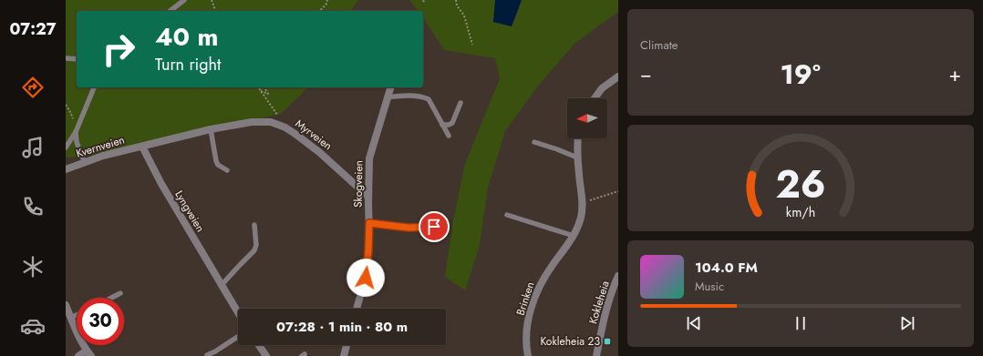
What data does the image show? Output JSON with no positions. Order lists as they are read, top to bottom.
{
  "streets": {
    "street": [
      "Myrveien",
      "Kvernveien",
      "Skogveien",
      "Lyngveien",
      "Brinken",
      "Kokleheia"
    ]
  },
  "crossings": [
    ["Myrveien", "Kvernveien"],
    ["Myrveien", "Skogveien"],
    ["Myrveien", "Lyngveien"],
    ["Kvernveien", "Lyngveien"]
  ],
  "places": {
    "transit": ["Kokleheia 23"]
  },
  "north": "left",
  "page": {
    "tabs": "07:27",
    "tile": "Climate",
    "turn": ["40 m", "Turn right"],
    "heat": ["−", "19°", "+"],
    "song": ["104.0 FM", "Music"],
    "limit": "30",
    "trip": "07:28 · 1 min · 80 m",
    "gauge": ["26", "km/h"]
  }
}
